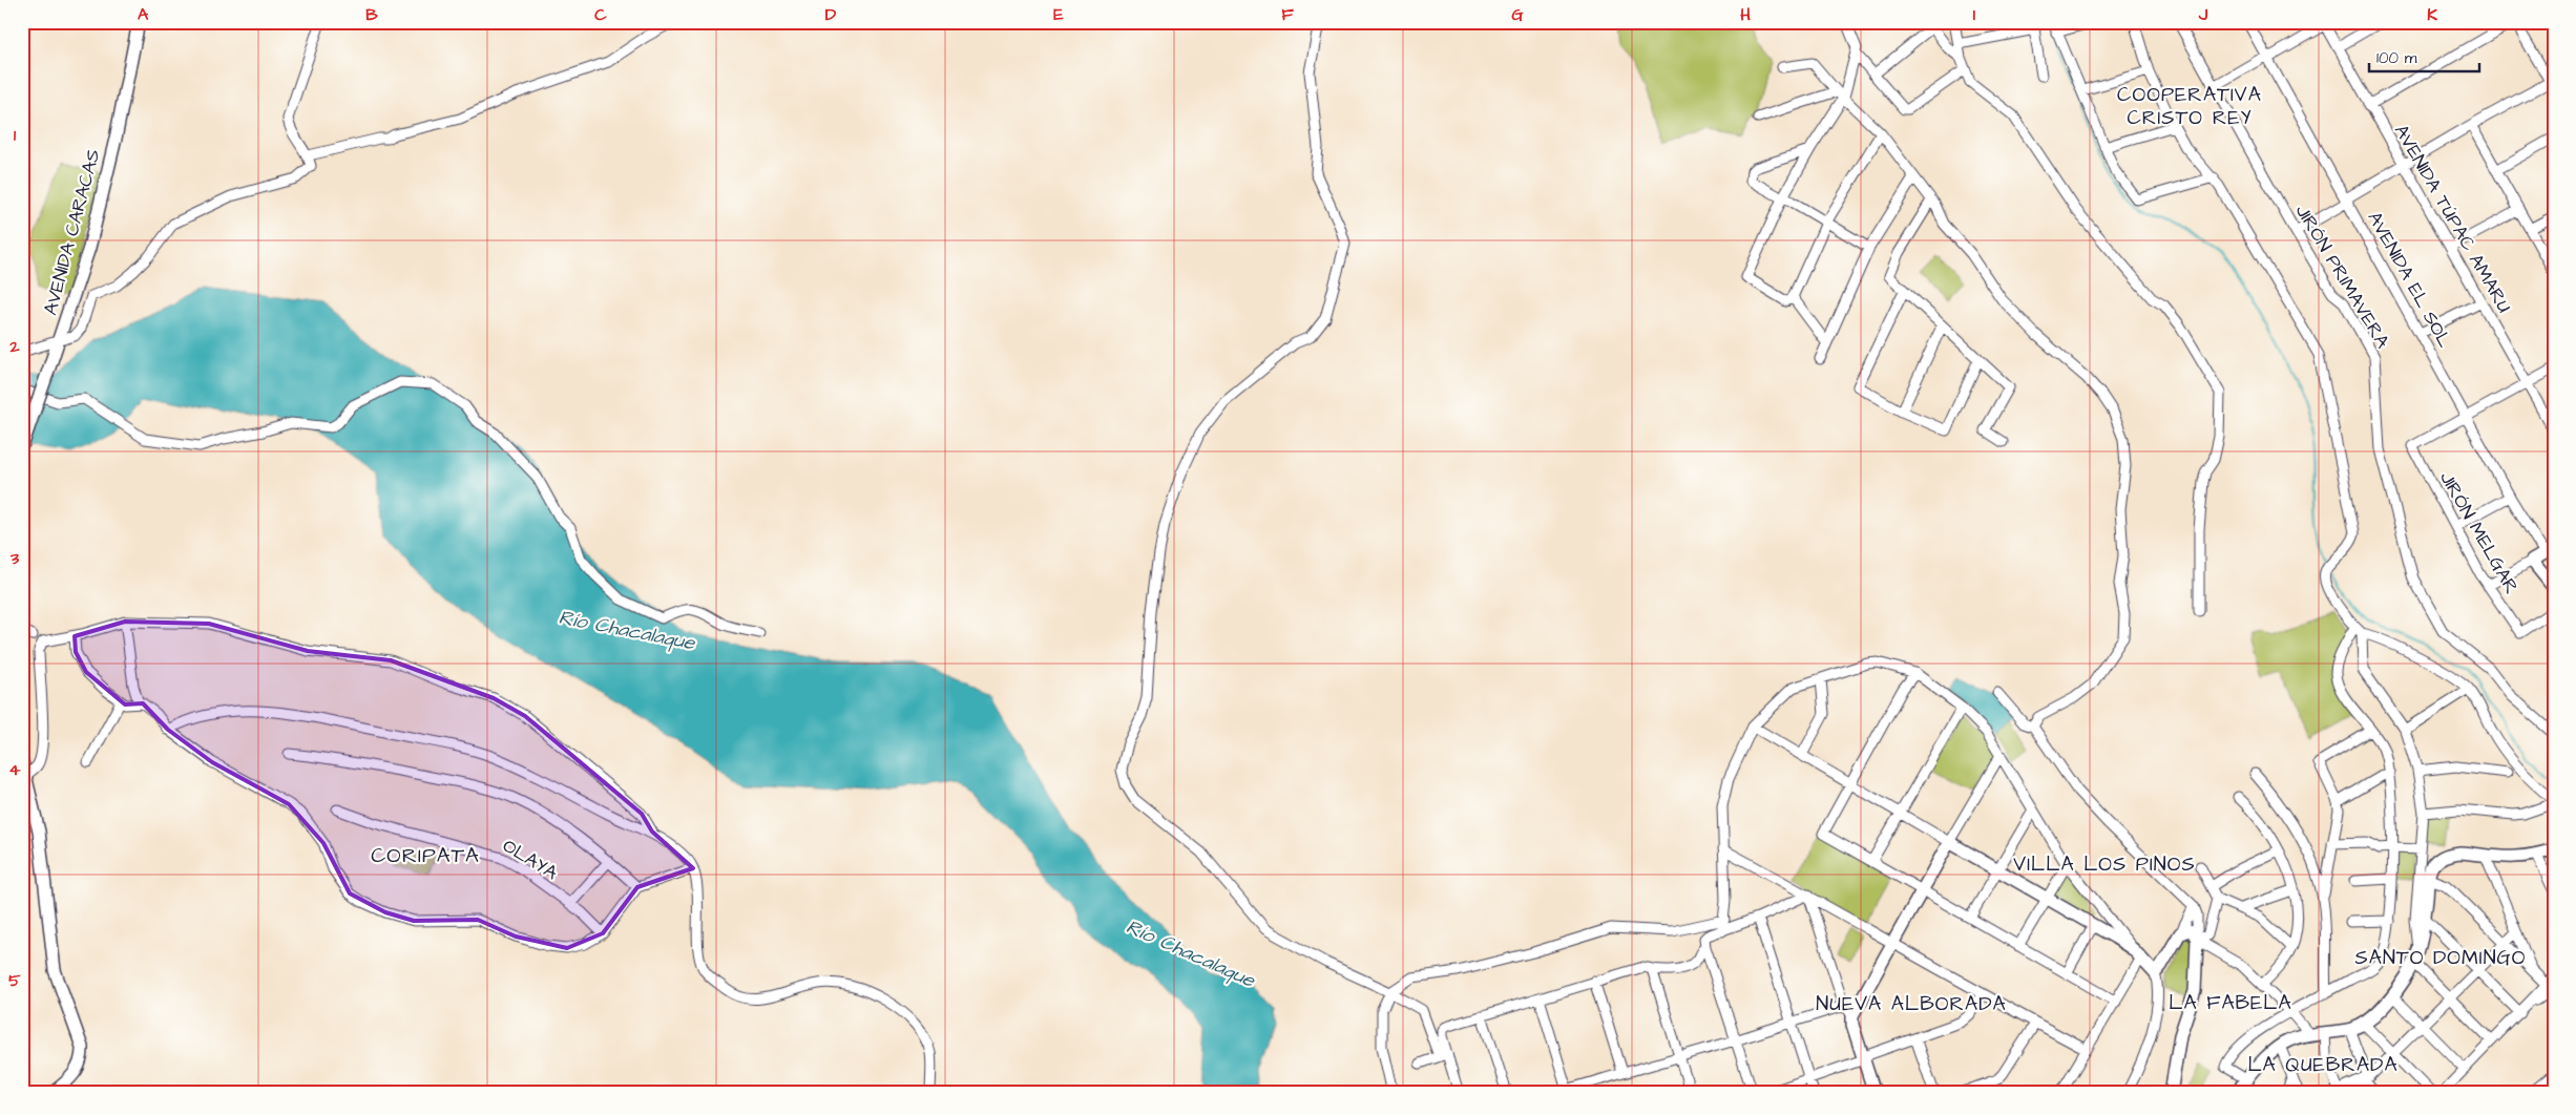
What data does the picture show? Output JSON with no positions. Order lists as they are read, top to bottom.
{
  "streets": {
    "main road": ["AVENIDA CARACAS"],
    "street": [
      "AVENIDA TÚPAC AMARU",
      "JIRÓN PRIMAVERA",
      "AVENIDA EL SOL",
      "JIRÓN MELGAR",
      "OLAYA"
    ]
  },
  "crossings": [
    ["AVENIDA EL SOL", "JIRÓN MELGAR"]
  ],
  "districts": [
    "COOPERATIVA CRISTO REY",
    "CORIPATA",
    "VILLA LOS PINOS",
    "SANTO DOMINGO",
    "LA FABELA",
    "NUEVA ALBORADA",
    "LA QUEBRADA"
  ],
  "water": ["Río Chacalaque"],
  "scale_bar": "100 m",
  "grid": {
    "columns": [
      "A",
      "B",
      "C",
      "D",
      "E",
      "F",
      "G",
      "H",
      "I",
      "J",
      "K"
    ],
    "rows": [
      "1",
      "2",
      "3",
      "4",
      "5"
    ]
  }
}
